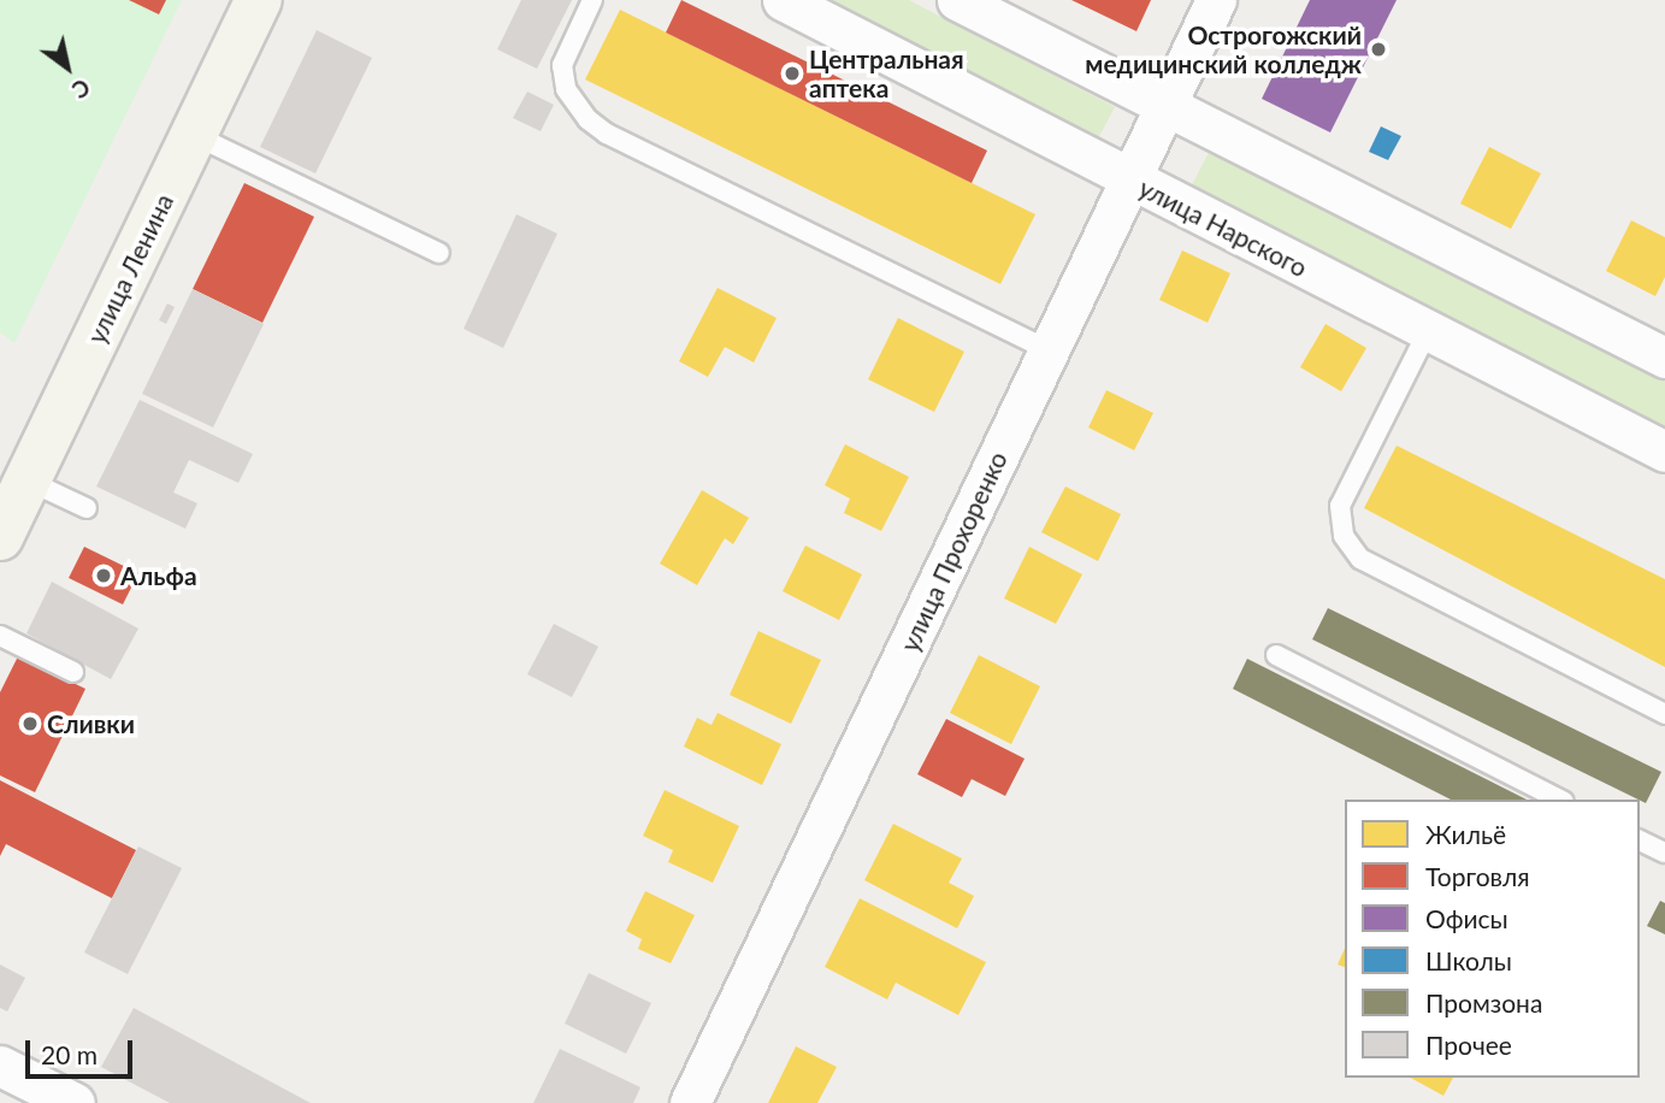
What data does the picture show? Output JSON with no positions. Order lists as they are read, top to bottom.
{
  "streets": {
    "main road": ["улица Ленина"],
    "street": ["улица Нарского", "улица Прохоренко"]
  },
  "crossings": [
    ["улица Нарского", "улица Прохоренко"]
  ],
  "places": [
    "Острогожский медицинский колледж",
    "Центральная аптека",
    "Альфа",
    "Сливки"
  ],
  "legend": [
    "Жильё",
    "Торговля",
    "Офисы",
    "Школы",
    "Промзона",
    "Прочее"
  ],
  "scale_bar": "20 m",
  "north": "bottom right"
}
